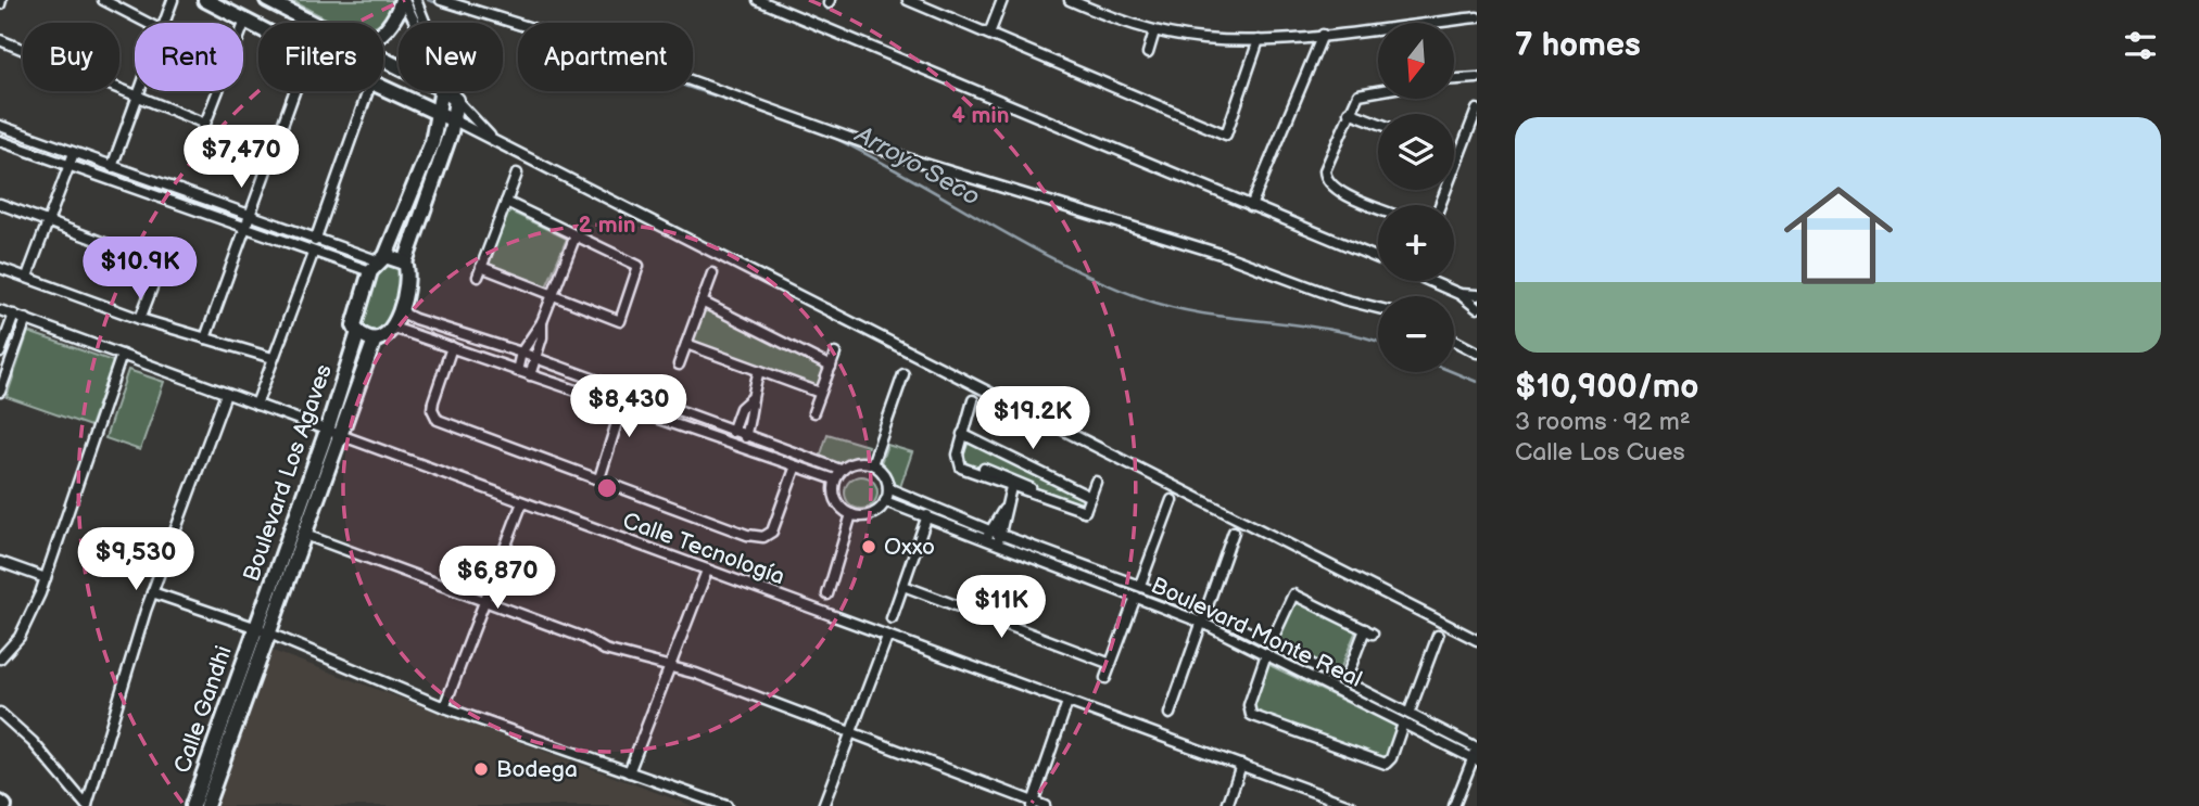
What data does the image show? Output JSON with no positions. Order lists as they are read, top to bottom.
{
  "streets": {
    "main road": ["Boulevard Los Agaves", "Calle Gandhi"],
    "street": ["Calle Tecnología", "Boulevard Monte Real"]
  },
  "crossings": [
    ["Boulevard Los Agaves", "Calle Tecnología"],
    ["Boulevard Los Agaves", "Calle Gandhi"]
  ],
  "water": ["Arroyo Seco"],
  "places": ["Oxxo", "Bodega"],
  "north": "bottom",
  "page": {
    "heading": "7 homes",
    "map_buttons": ["+", "−"],
    "chip": [
      "Buy",
      "Rent",
      "Filters",
      "New",
      "Apartment"
    ],
    "list": [
      {
        "name": "$10,900/mo",
        "note": "3 rooms · 92 m² · Calle Los Cues"
      }
    ],
    "price": [
      "$7,470",
      "$10.9K",
      "$8,430",
      "$19.2K",
      "$9,530",
      "$6,870",
      "$11K"
    ]
  },
  "rings": ["4 min", "2 min"]
}
